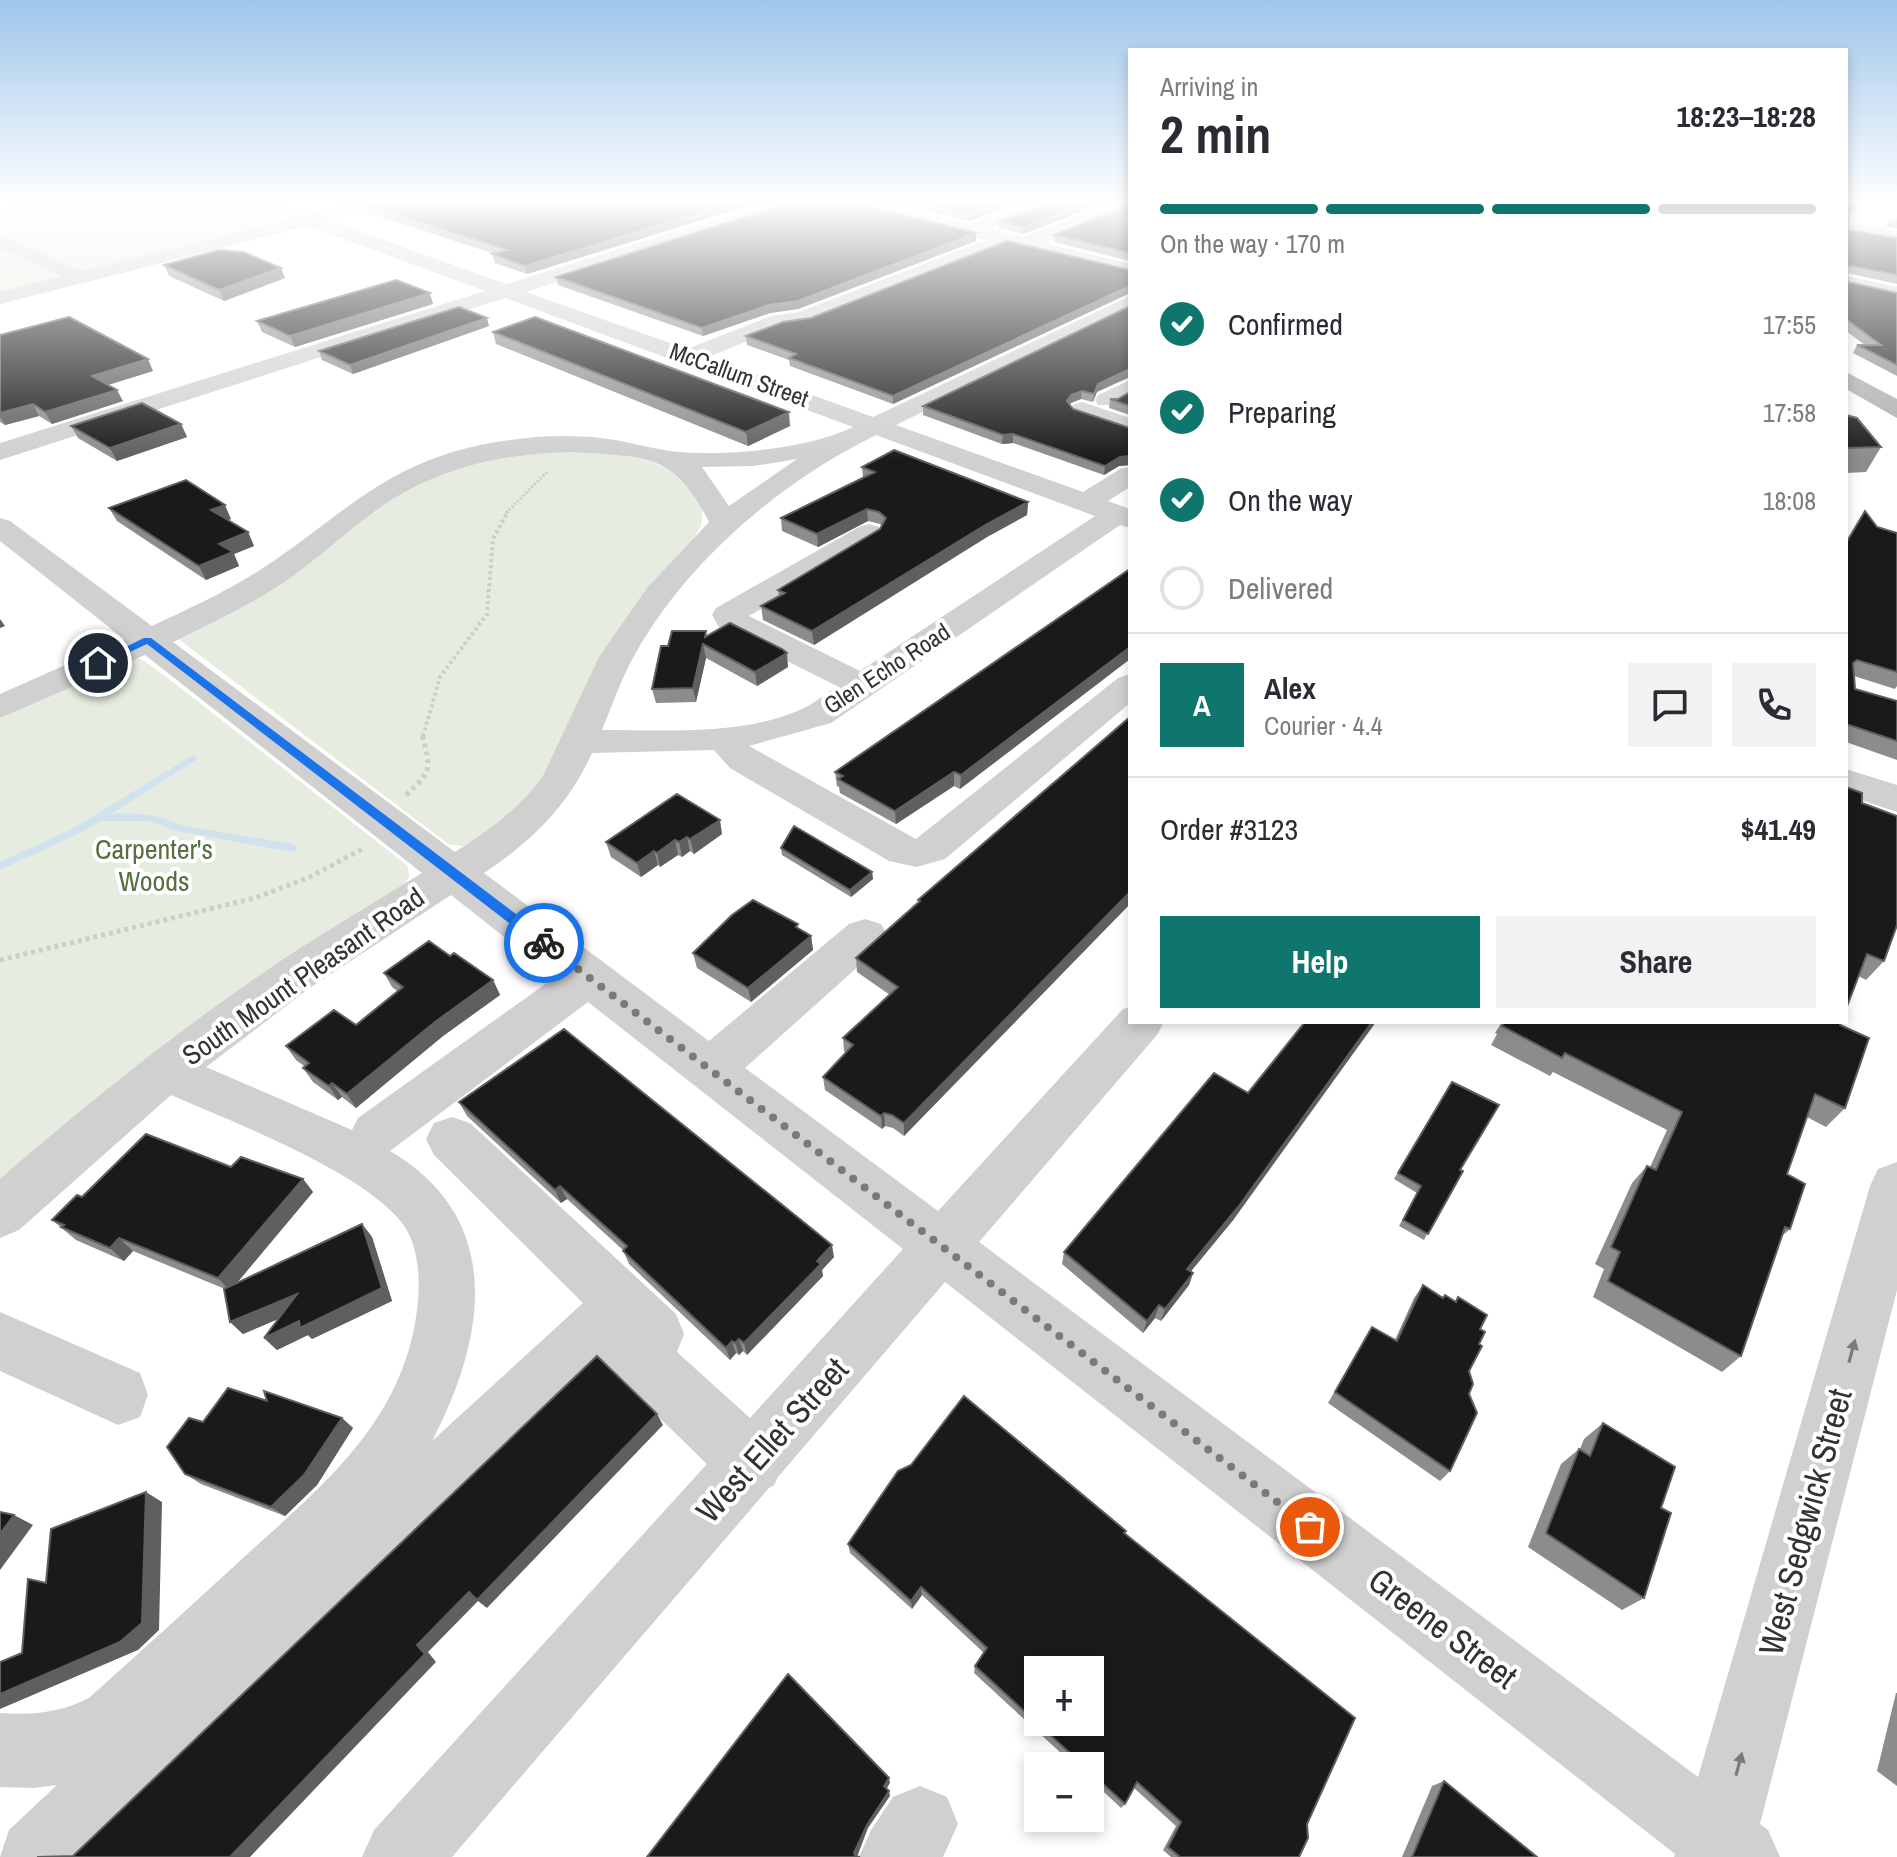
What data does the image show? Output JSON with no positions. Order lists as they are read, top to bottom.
{
  "streets": {
    "street": [
      "McCallum Street",
      "Glen Echo Road",
      "South Mount Pleasant Road",
      "West Ellet Street",
      "West Sedgwick Street",
      "Greene Street"
    ]
  },
  "crossings": [
    ["McCallum Street", "Glen Echo Road"],
    ["Glen Echo Road", "South Mount Pleasant Road"],
    ["South Mount Pleasant Road", "Greene Street"],
    ["West Ellet Street", "Greene Street"],
    ["West Sedgwick Street", "Greene Street"]
  ],
  "one_way": ["West Sedgwick Street"],
  "parks": ["Carpenter's Woods"],
  "page": {
    "heading": ["2 min", "Arriving in", "18:23–18:28"],
    "panel": [
      "Alex",
      "Courier · 4.4",
      "Order #3123",
      "$41.49"
    ],
    "bar": "On the way · 170 m",
    "list": [
      ["Confirmed", "17:55"],
      ["Preparing", "17:58"],
      ["On the way", "18:08"],
      "Delivered"
    ],
    "round": "A",
    "buttons": ["Help", "Share"],
    "map_buttons": ["+", "−"]
  }
}
